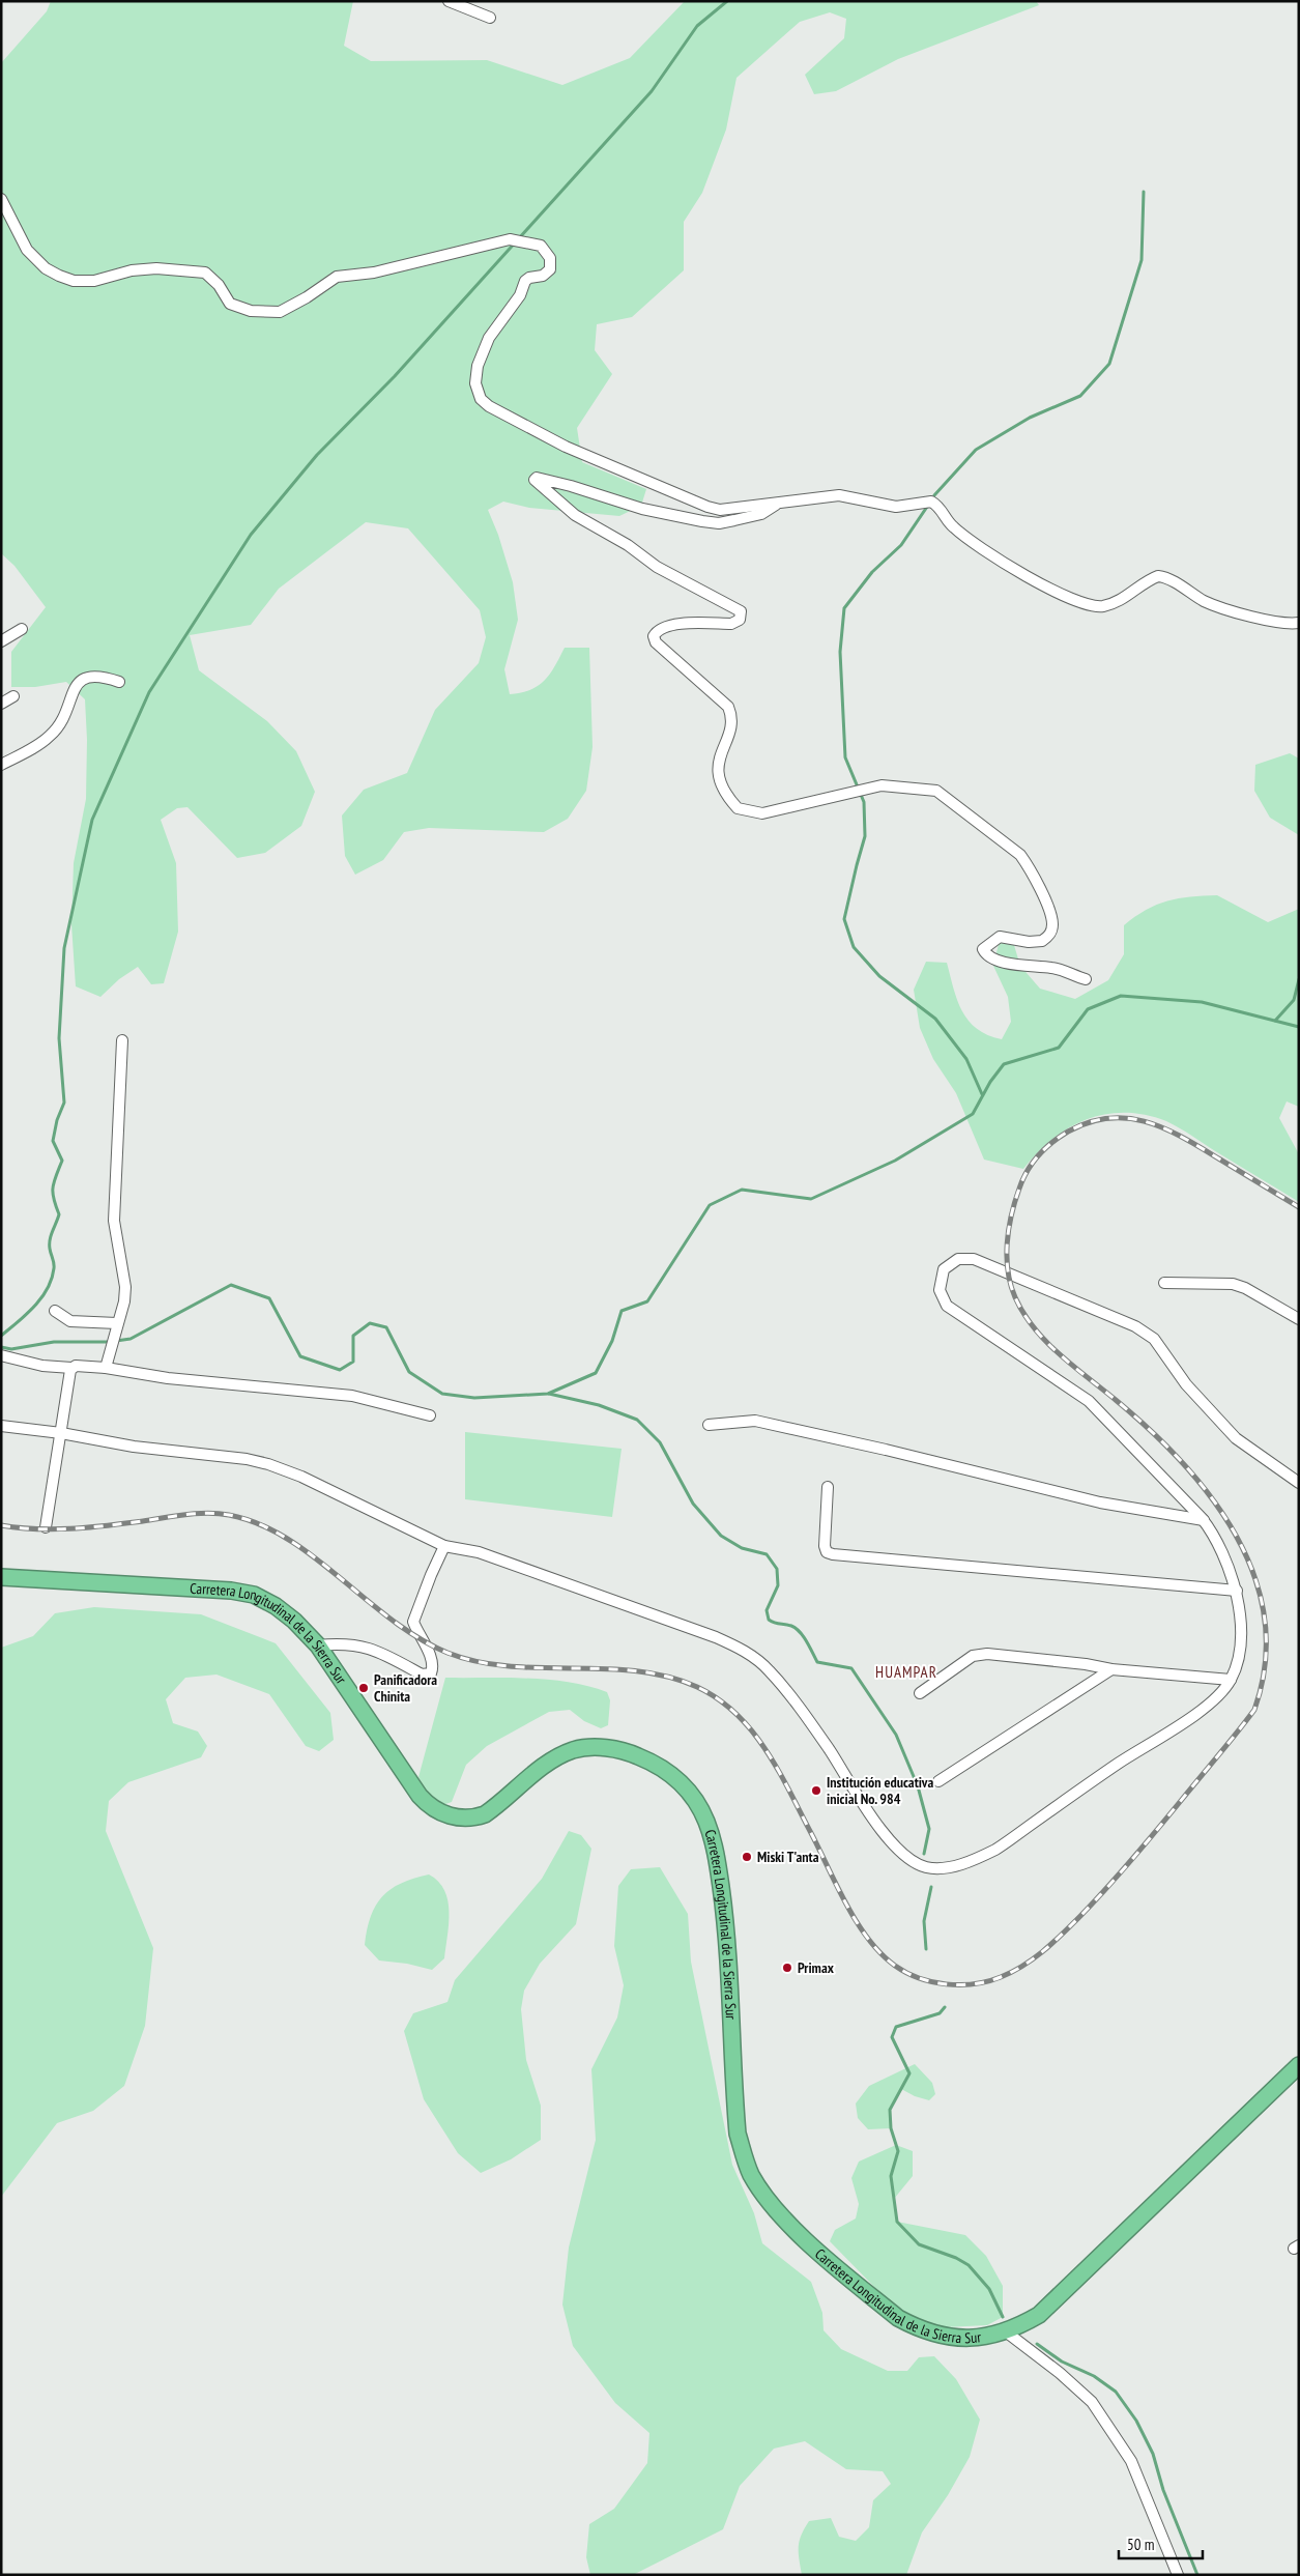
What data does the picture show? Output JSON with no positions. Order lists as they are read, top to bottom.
{
  "streets": {
    "highway": ["Carretera Longitudinal de la Sierra Sur"]
  },
  "districts": ["HUAMPAR"],
  "places": [
    "Panificadora Chinita",
    "Institución educativa inicial No. 984",
    "Miski T'anta",
    "Primax"
  ],
  "scale_bar": "50 m"
}
